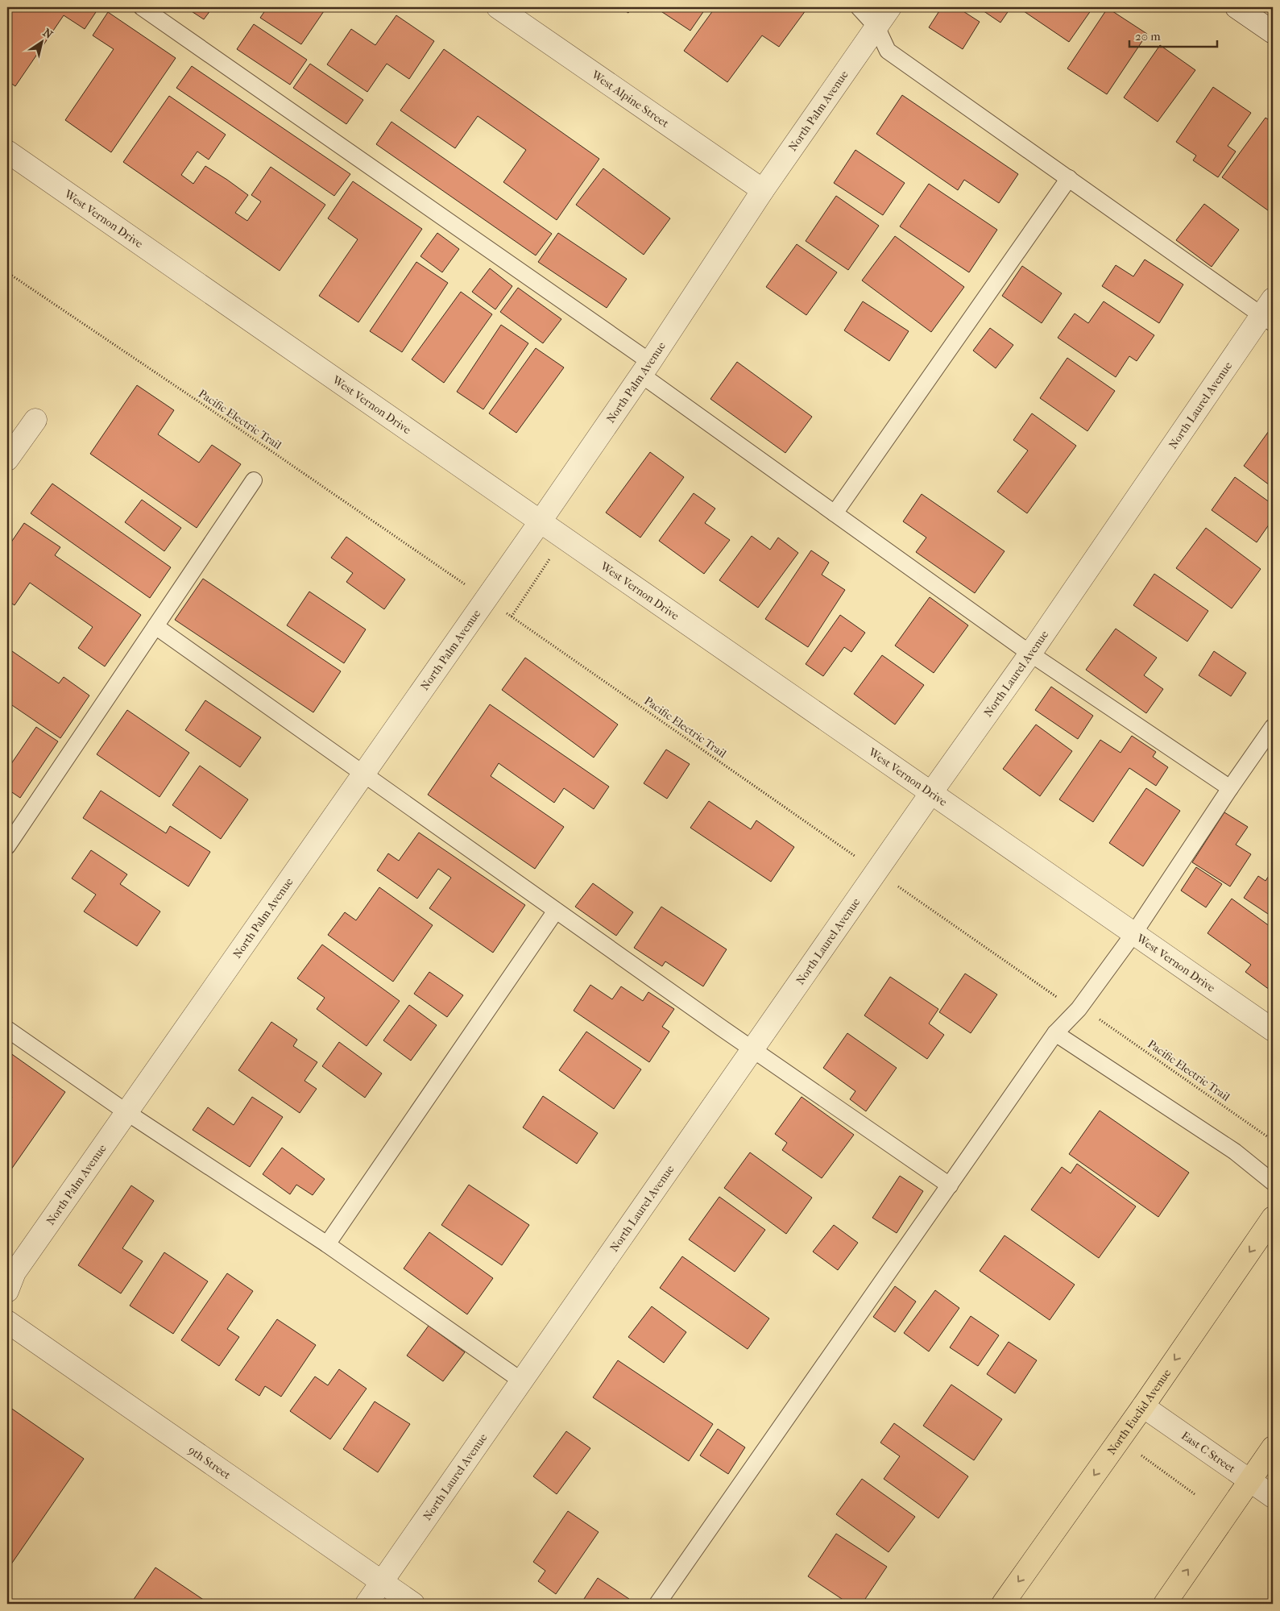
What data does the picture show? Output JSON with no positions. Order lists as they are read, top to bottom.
{
  "streets": {
    "main road": ["North Euclid Avenue"],
    "street": [
      "West Alpine Street",
      "North Palm Avenue",
      "West Vernon Drive",
      "North Laurel Avenue",
      "East C Street",
      "9th Street"
    ],
    "path": ["Pacific Electric Trail"]
  },
  "crossings": [
    ["West Alpine Street", "North Palm Avenue"],
    ["North Palm Avenue", "West Vernon Drive"],
    ["West Vernon Drive", "North Laurel Avenue"],
    ["North Laurel Avenue", "9th Street"],
    ["North Euclid Avenue", "East C Street"]
  ],
  "scale_bar": "20 m",
  "north": "top right"
}
